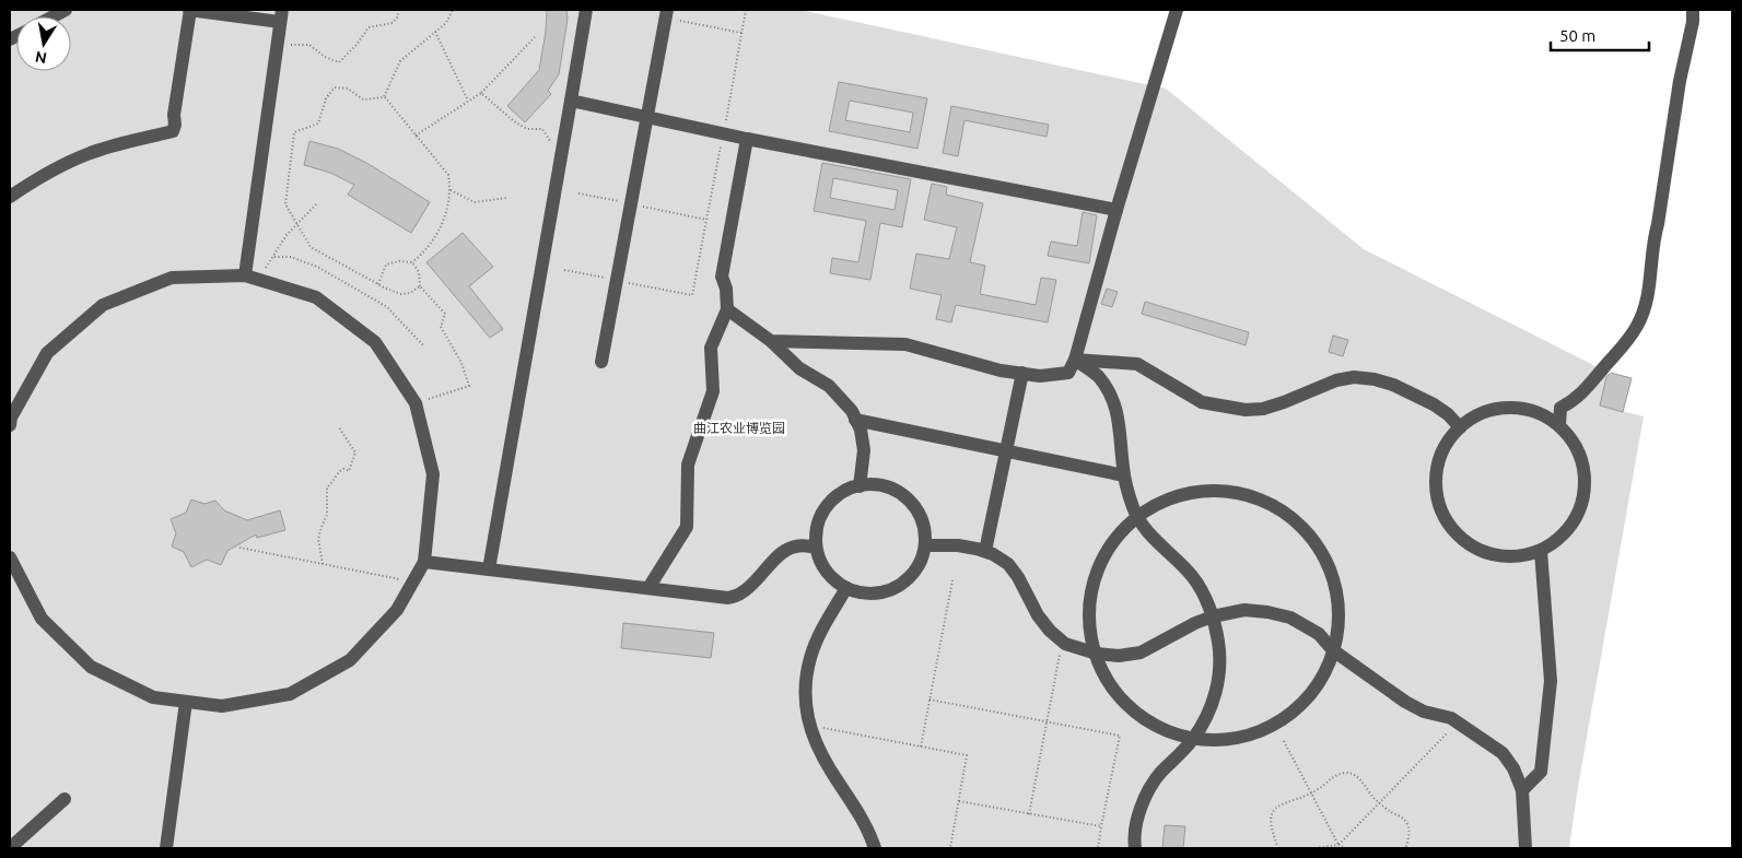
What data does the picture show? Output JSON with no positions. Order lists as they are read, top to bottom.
{
  "parks": ["曲江农业博览园"],
  "scale_bar": "50 m",
  "north": "bottom"
}
